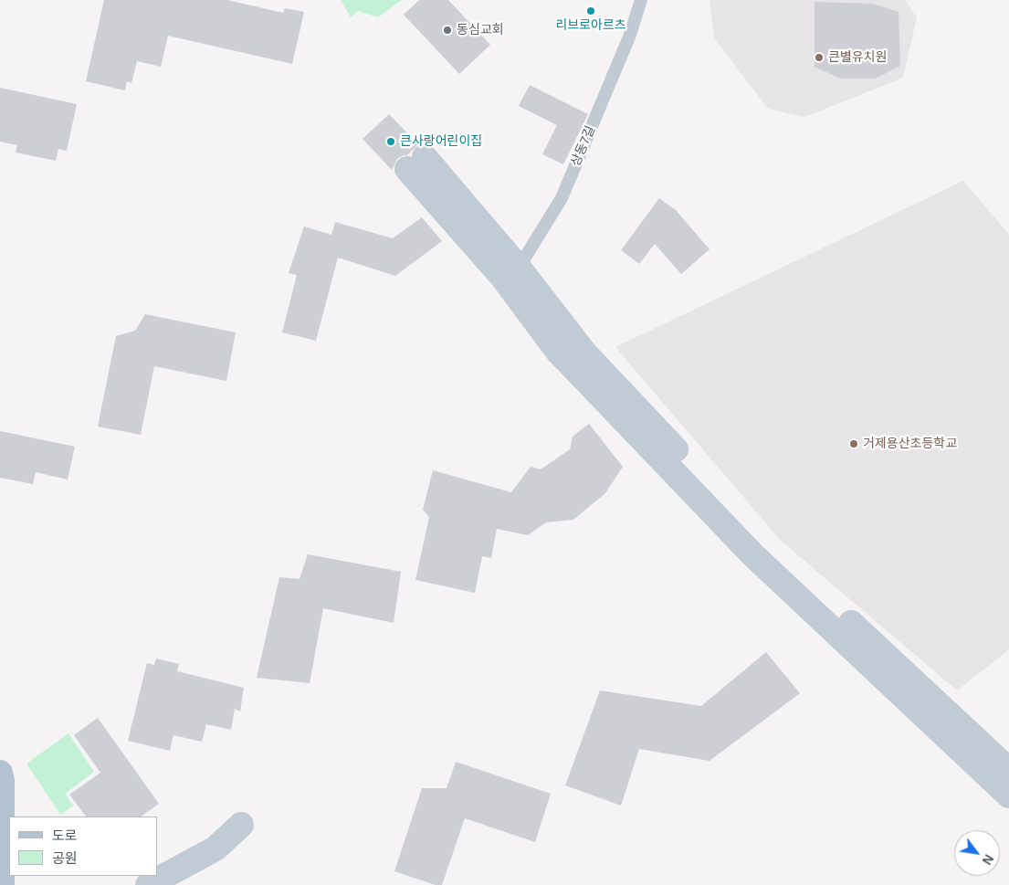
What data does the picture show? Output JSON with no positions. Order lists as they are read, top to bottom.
{
  "streets": {
    "lane": ["상동7길"]
  },
  "places": [
    "리브로아르츠",
    "동심교회",
    "큰별유치원",
    "큰사랑어린이집",
    "거제용산초등학교"
  ],
  "legend": ["도로", "공원"],
  "north": "bottom right"
}
